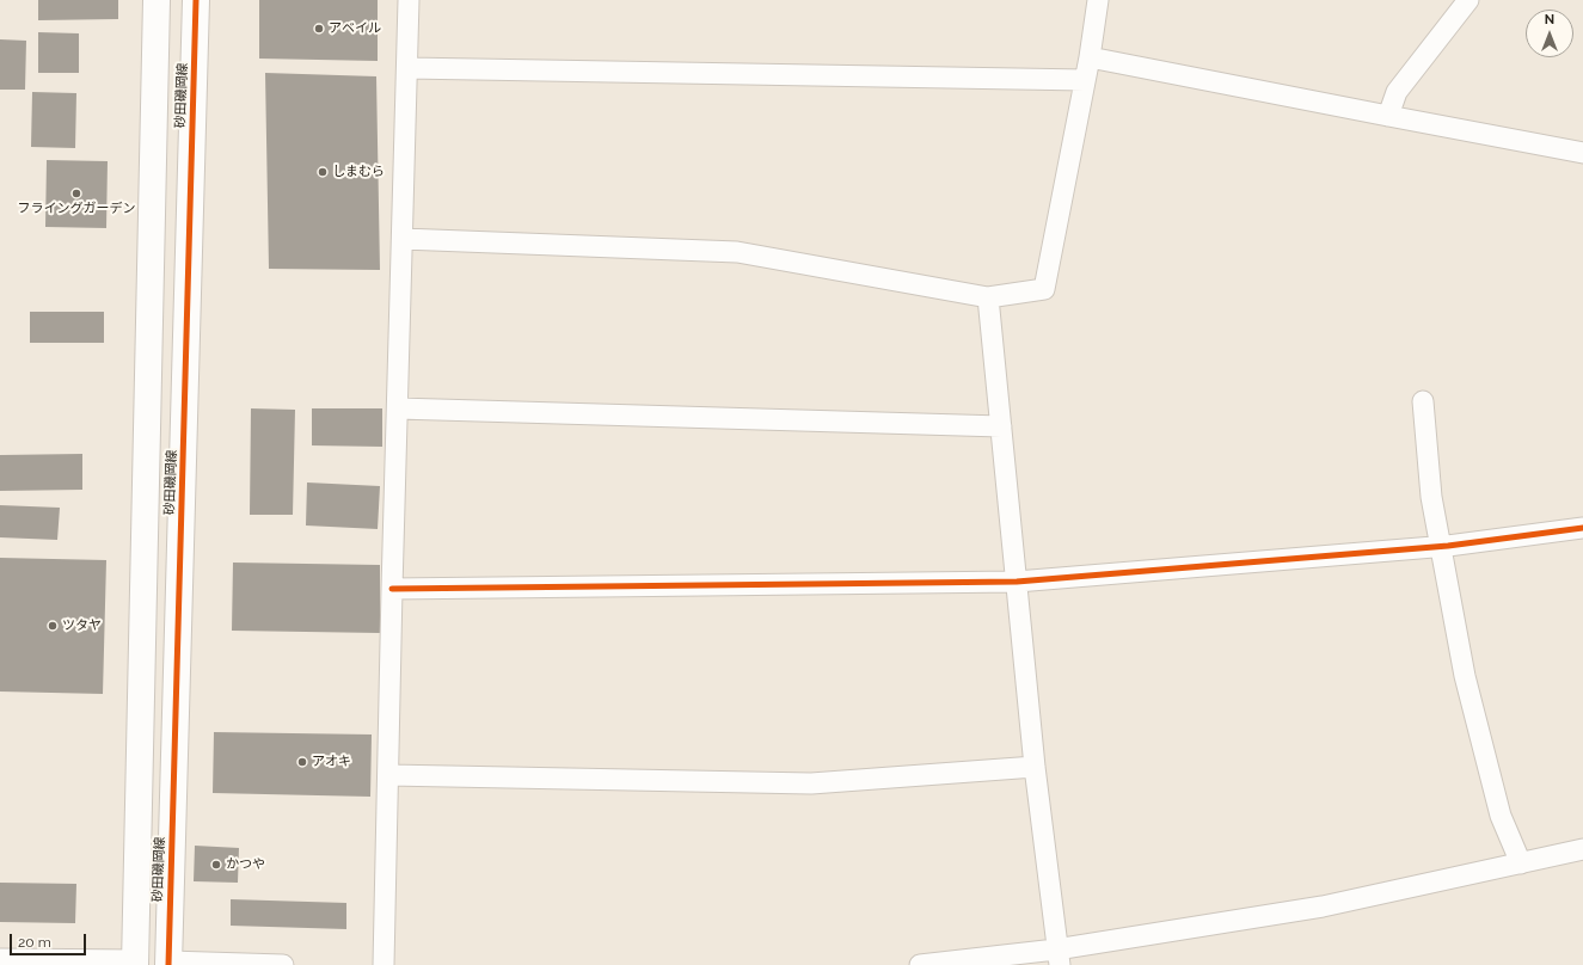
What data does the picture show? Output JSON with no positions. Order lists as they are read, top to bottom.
{
  "streets": {
    "street": ["砂田磯岡線"]
  },
  "places": [
    "アベイル",
    "しまむら",
    "フライングガーデン",
    "ツタヤ",
    "アオキ",
    "かつや"
  ],
  "scale_bar": "20 m",
  "north": "top"
}
